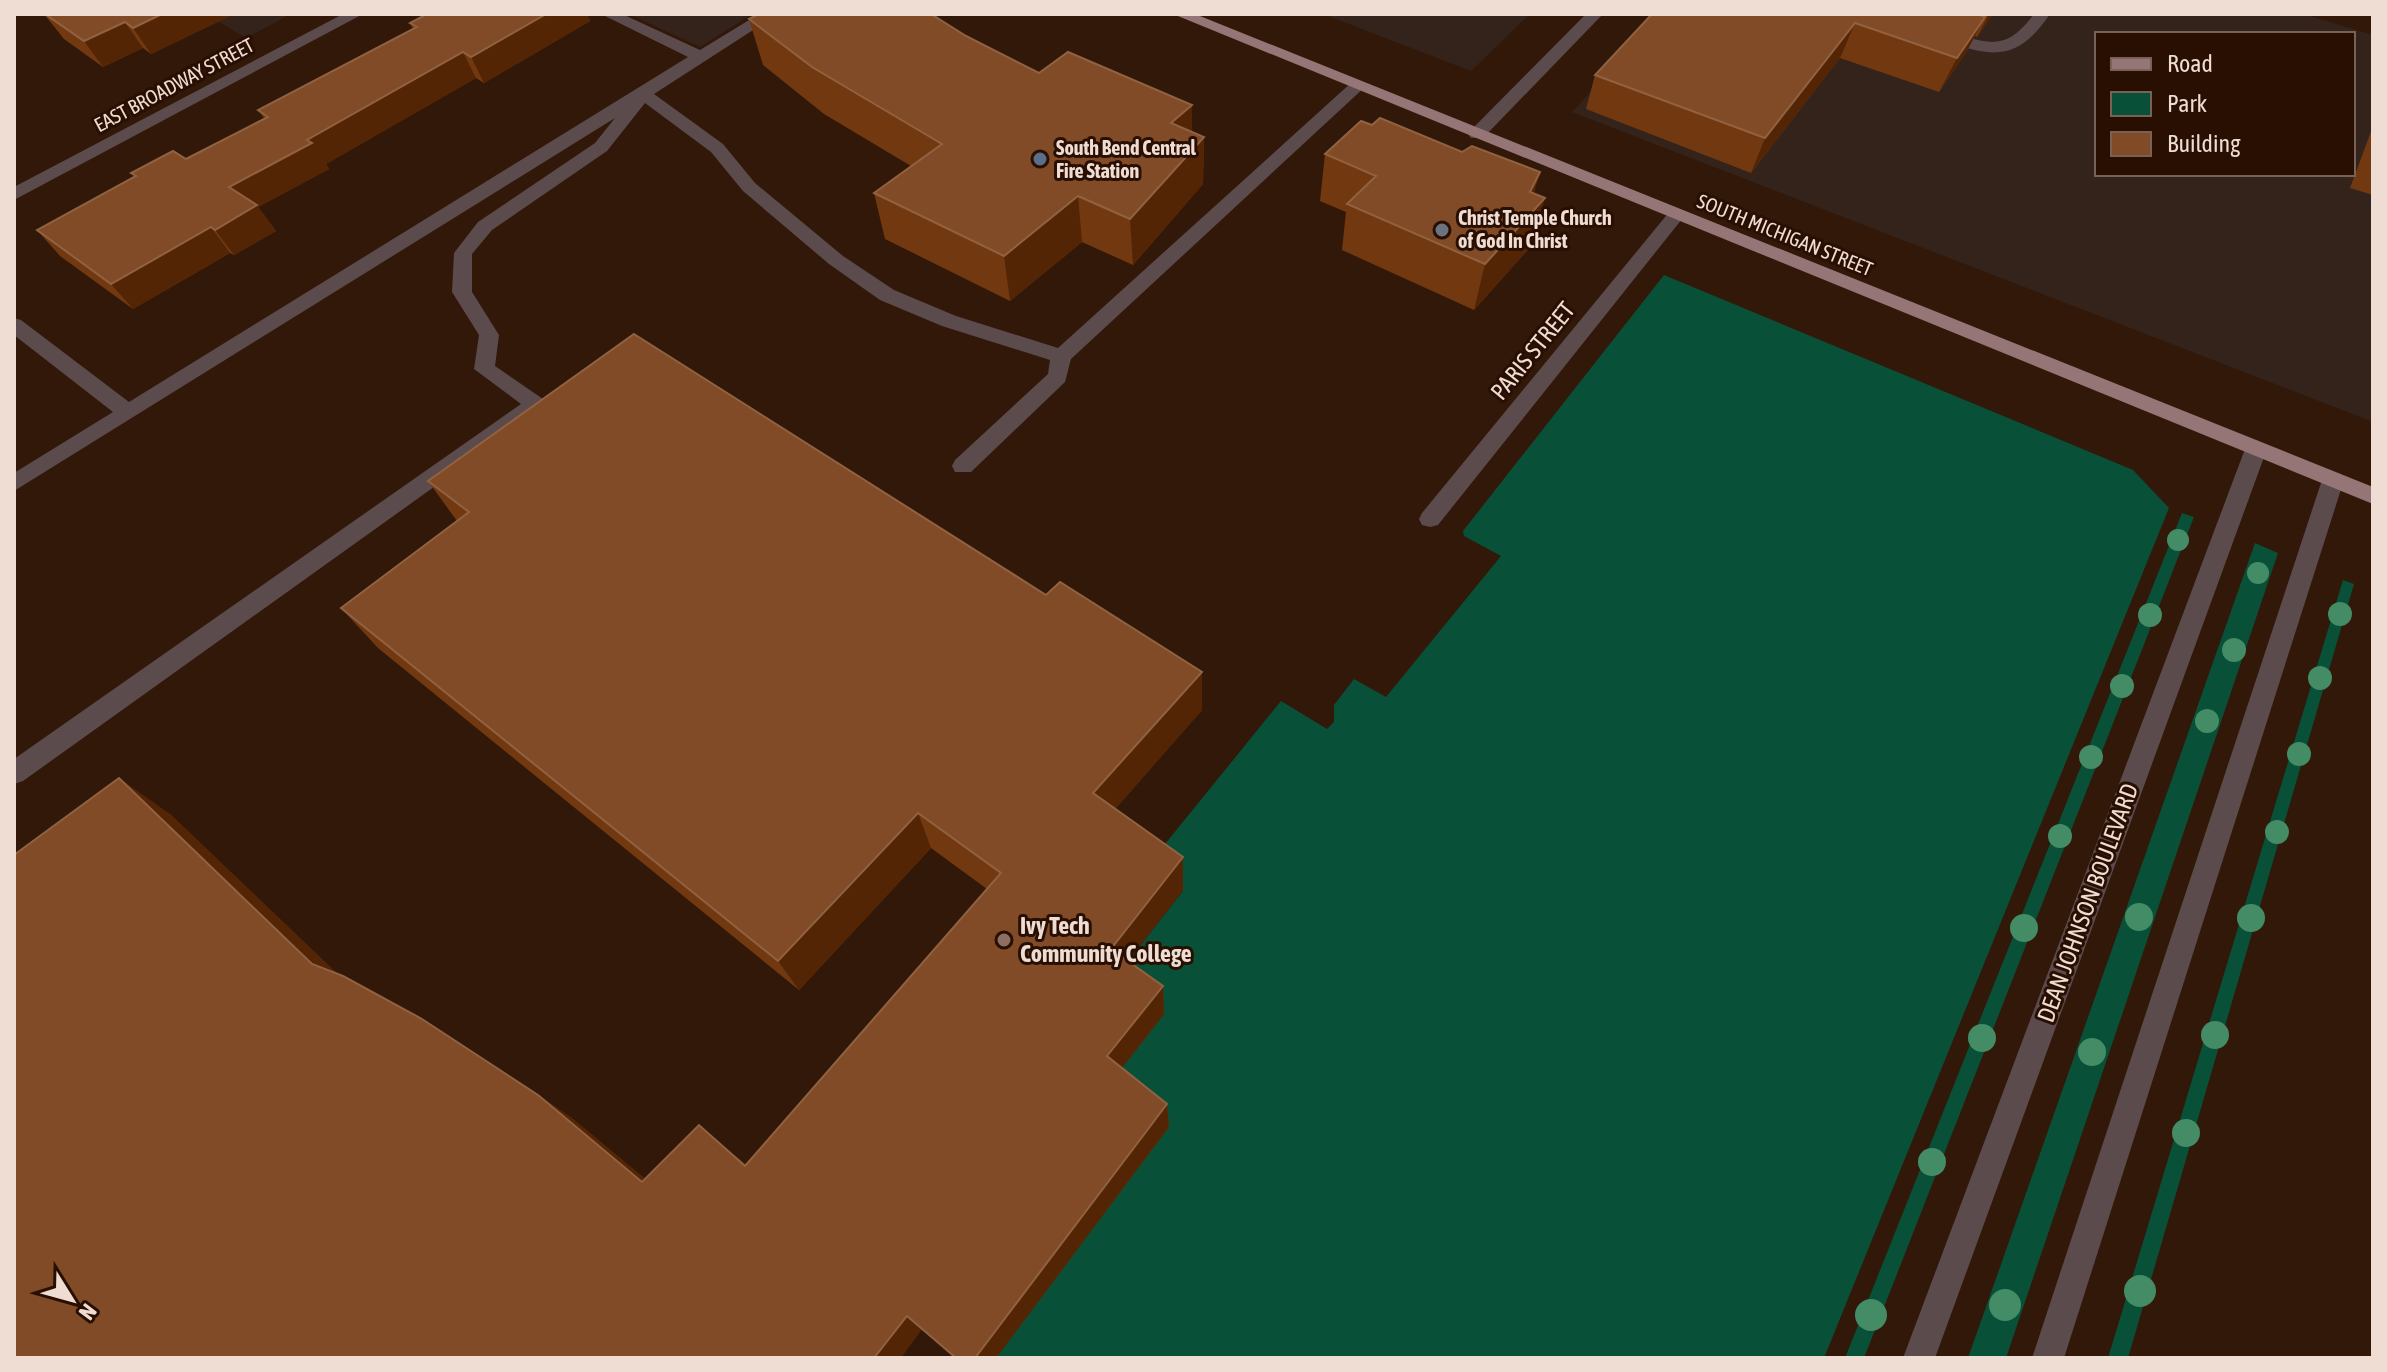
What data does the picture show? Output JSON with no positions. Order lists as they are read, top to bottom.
{
  "streets": {
    "main road": ["SOUTH MICHIGAN STREET"],
    "street": ["EAST BROADWAY STREET", "PARIS STREET", "DEAN JOHNSON BOULEVARD"]
  },
  "crossings": [
    ["SOUTH MICHIGAN STREET", "PARIS STREET"],
    ["SOUTH MICHIGAN STREET", "DEAN JOHNSON BOULEVARD"]
  ],
  "places": ["South Bend Central Fire Station", "Christ Temple Church of God In Christ", "Ivy Tech Community College"],
  "legend": ["Road", "Park", "Building"],
  "north": "bottom right"
}
